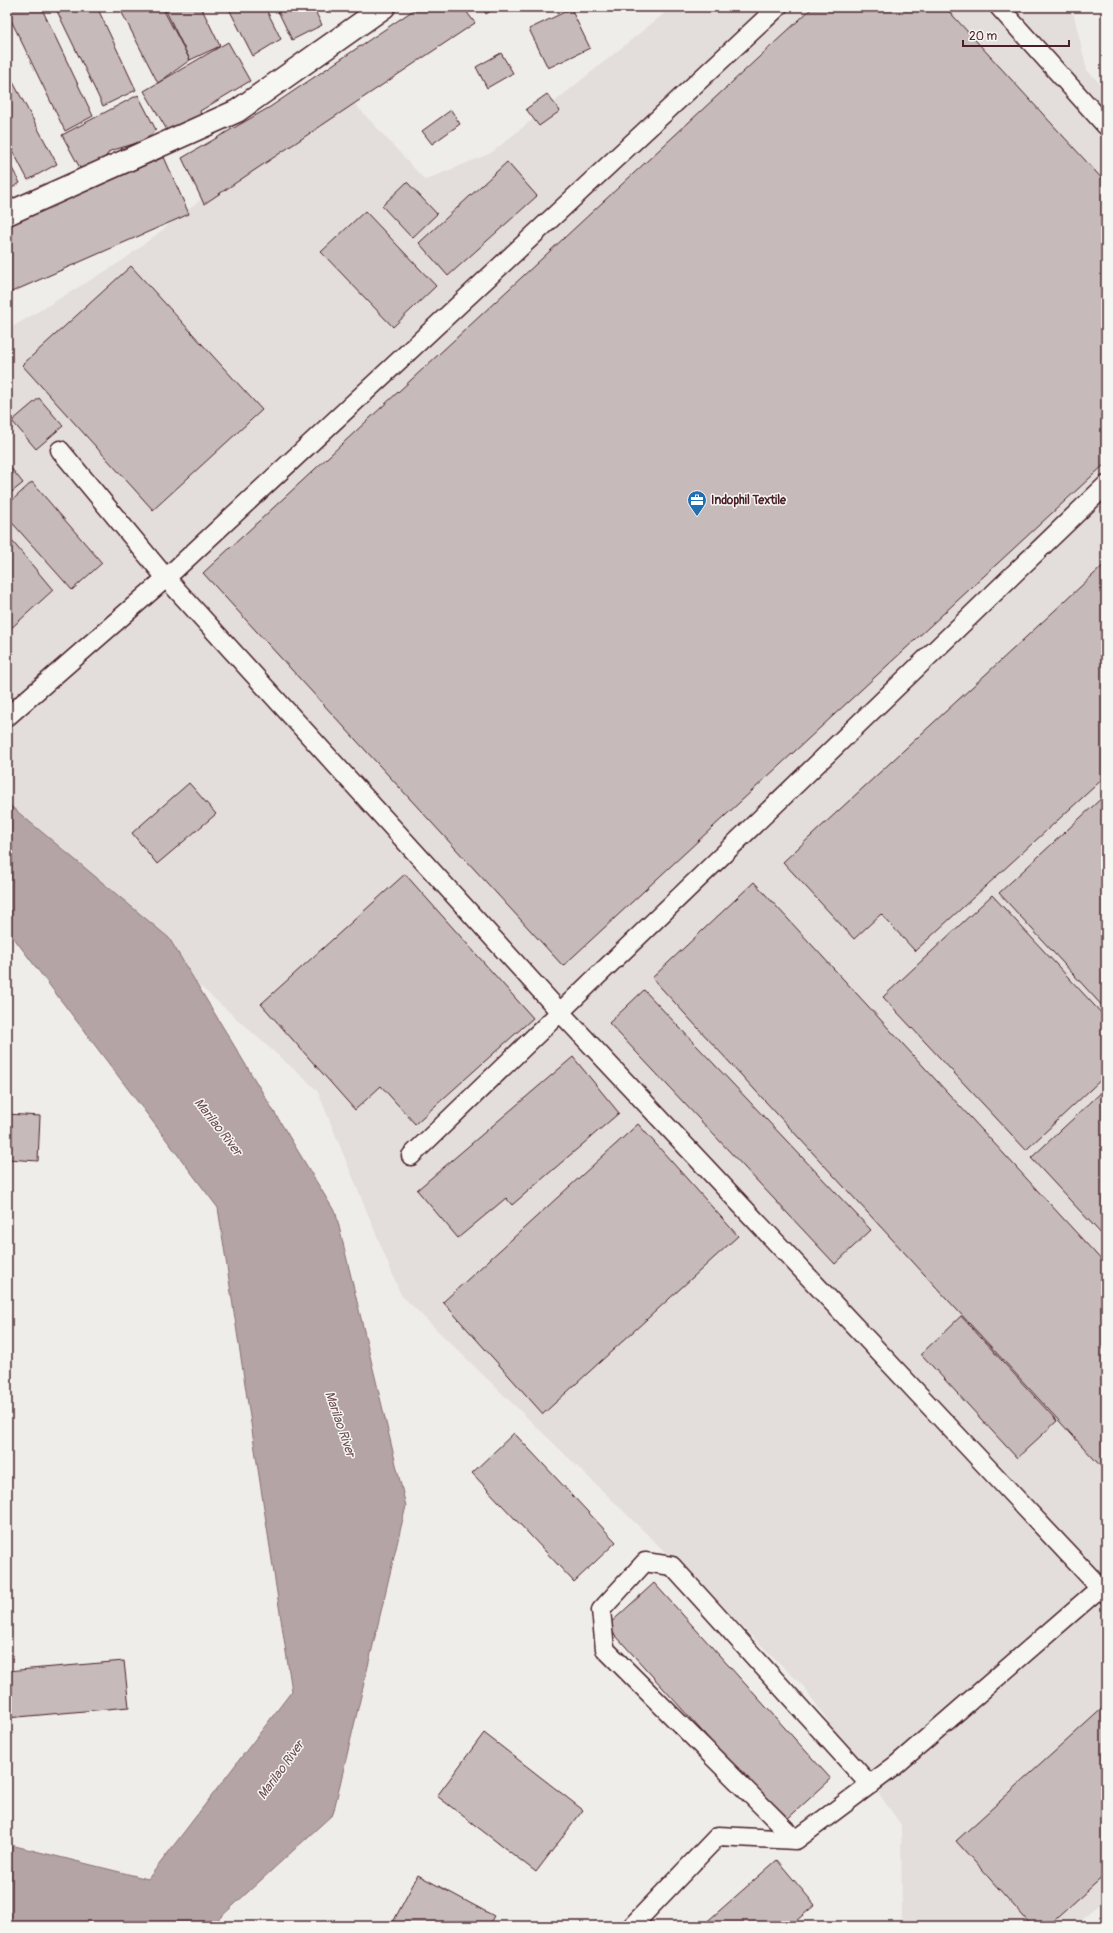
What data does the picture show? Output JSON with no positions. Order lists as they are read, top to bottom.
{
  "water": ["Marilao River"],
  "places": {
    "office": ["Indophil Textile"]
  },
  "scale_bar": "20 m"
}
